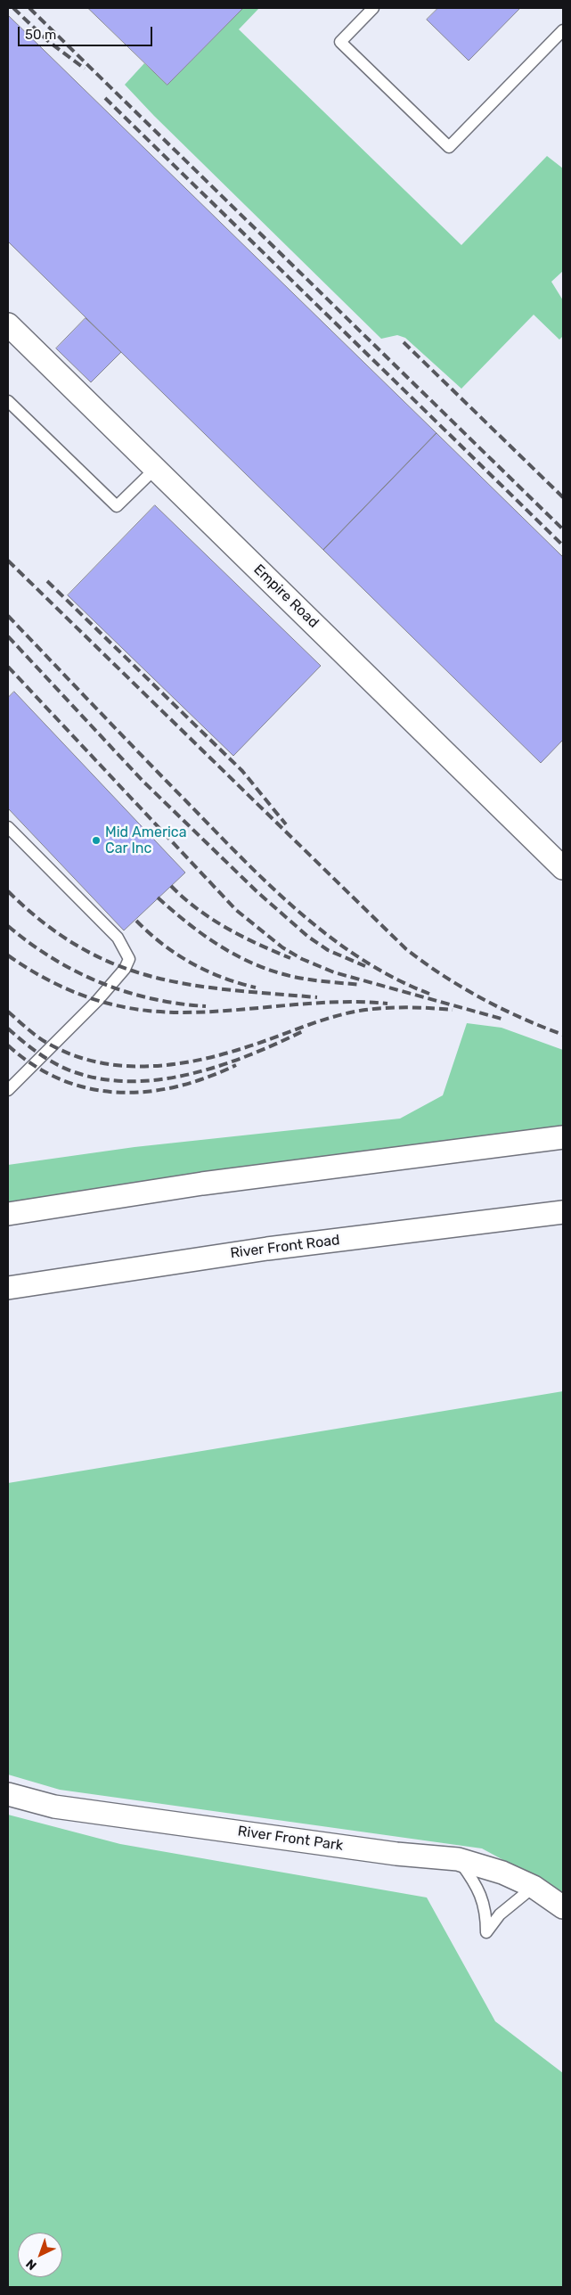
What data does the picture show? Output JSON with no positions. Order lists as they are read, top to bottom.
{
  "streets": {
    "street": ["Empire Road", "River Front Road", "River Front Park"]
  },
  "places": ["Mid America Car Inc"],
  "scale_bar": "50 m",
  "north": "bottom left"
}
